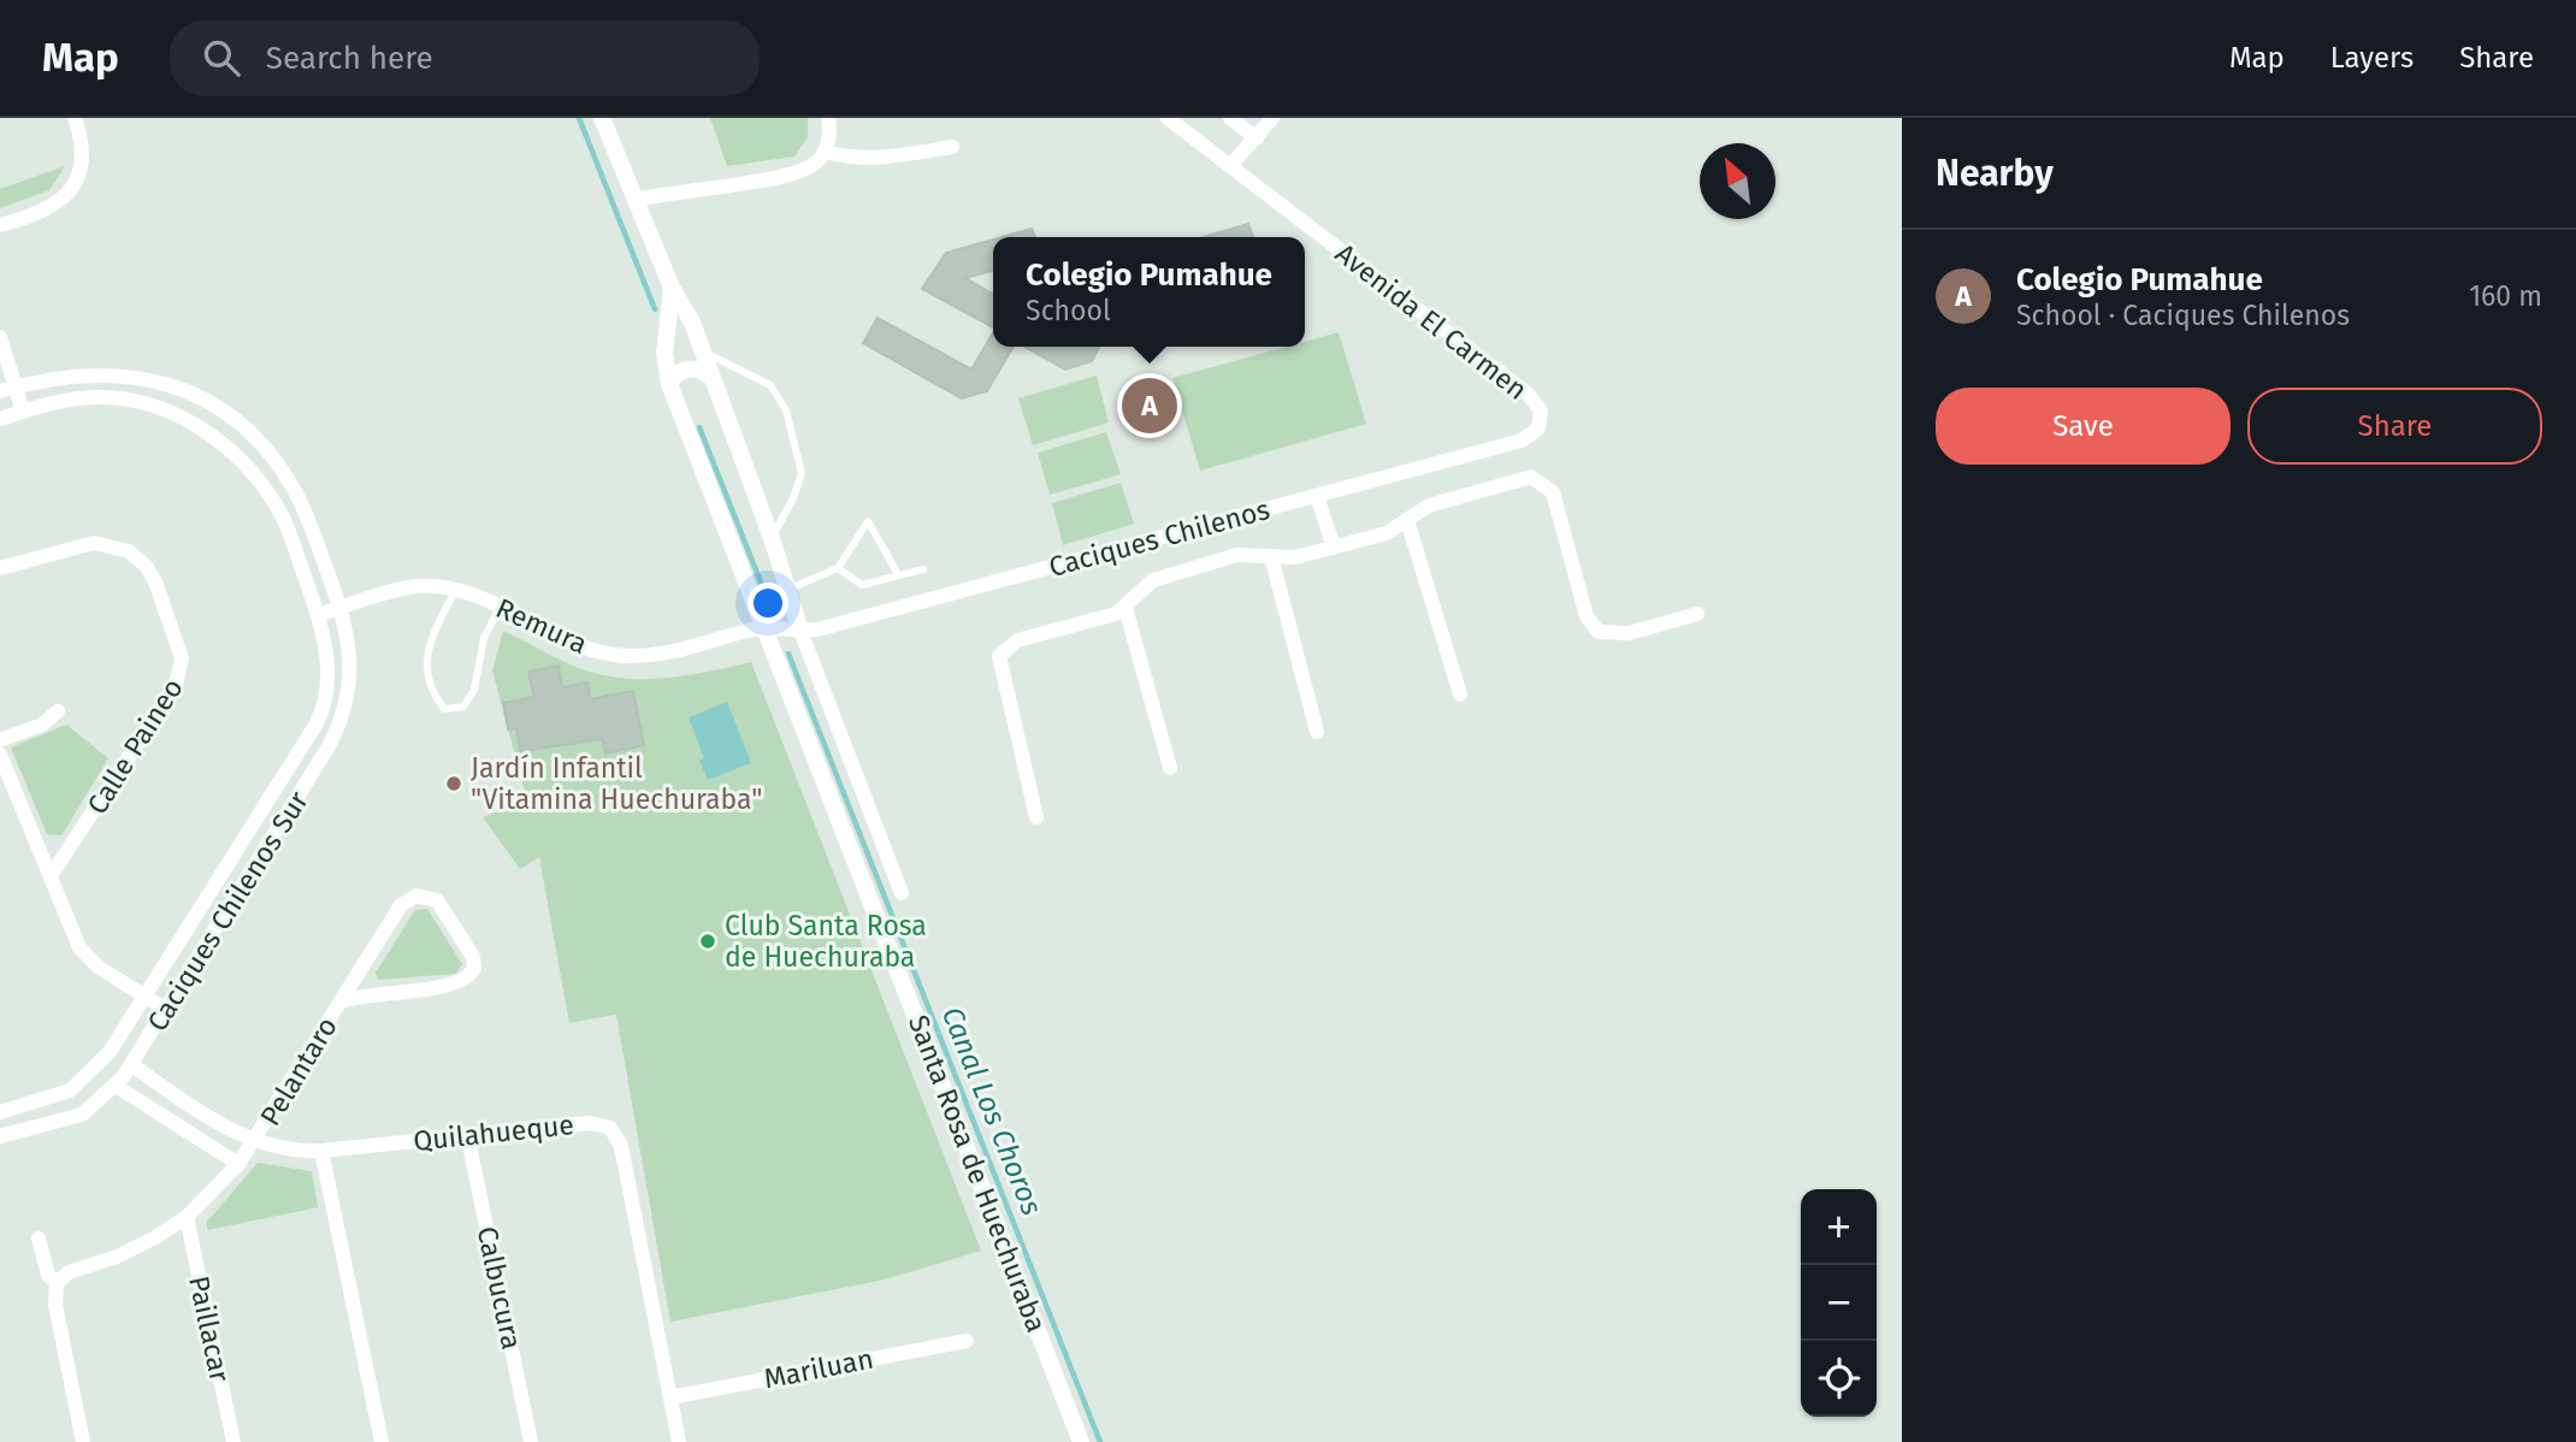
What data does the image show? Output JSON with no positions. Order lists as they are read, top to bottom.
{
  "streets": {
    "street": [
      "Avenida El Carmen",
      "Caciques Chilenos",
      "Remura",
      "Calle Paineo",
      "Caciques Chilenos Sur",
      "Pelantaro",
      "Quilahueque",
      "Santa Rosa de Huechuraba",
      "Calbucura",
      "Paillacar",
      "Mariluan"
    ]
  },
  "crossings": [
    ["Avenida El Carmen", "Caciques Chilenos"],
    ["Caciques Chilenos", "Remura"],
    ["Caciques Chilenos", "Santa Rosa de Huechuraba"],
    ["Remura", "Caciques Chilenos Sur"],
    ["Remura", "Santa Rosa de Huechuraba"],
    ["Caciques Chilenos Sur", "Quilahueque"],
    ["Pelantaro", "Quilahueque"],
    ["Quilahueque", "Calbucura"],
    ["Quilahueque", "Mariluan"]
  ],
  "water": ["Canal Los Choros"],
  "places": ["Jardín Infantil \"Vitamina Huechuraba\"", "Club Santa Rosa de Huechuraba"],
  "north": "top left",
  "page": {
    "header": "Map",
    "search": "Search here",
    "nav": ["Map", "Layers", "Share"],
    "heading": "Nearby",
    "list": [
      {
        "mark": "A",
        "name": "Colegio Pumahue",
        "note": "School · Caciques Chilenos",
        "value": "160 m"
      }
    ],
    "popup": ["Colegio Pumahue", "School"],
    "buttons": ["Save", "Share"],
    "pins": "A",
    "map_buttons": ["+", "−"]
  }
}
